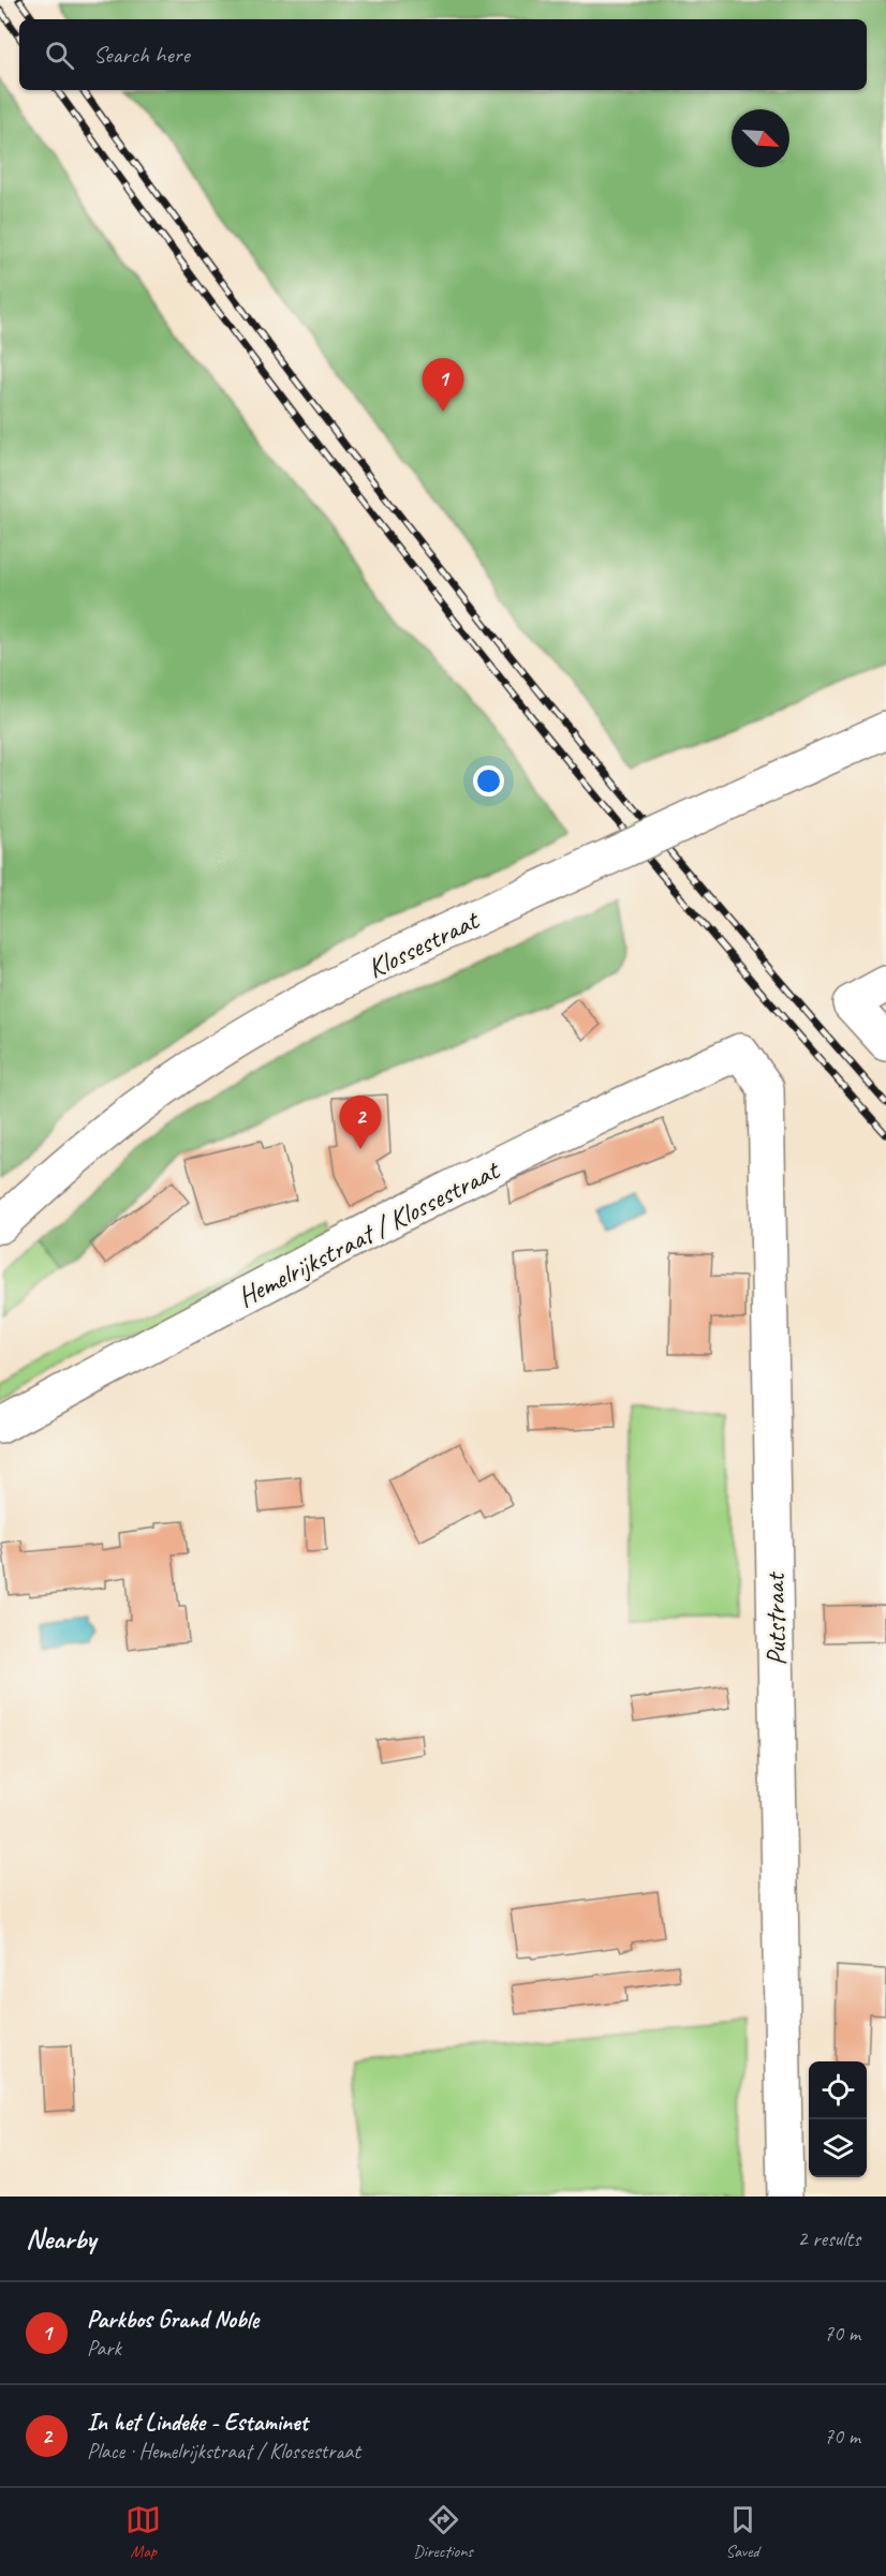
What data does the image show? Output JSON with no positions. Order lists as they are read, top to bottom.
{
  "streets": {
    "street": ["Klossestraat", "Hemelrijkstraat / Klossestraat", "Putstraat"]
  },
  "crossings": [
    ["Hemelrijkstraat / Klossestraat", "Putstraat"]
  ],
  "north": "bottom right",
  "page": {
    "search": "Search here",
    "pins": ["1", "2"],
    "heading": ["Nearby", "2 results"],
    "list": [
      {
        "mark": "1",
        "name": "Parkbos Grand Noble",
        "note": "Park",
        "value": "70 m"
      },
      {
        "mark": "2",
        "name": "In het Lindeke - Estaminet",
        "note": "Place · Hemelrijkstraat / Klossestraat",
        "value": "70 m"
      }
    ],
    "nav": ["Map", "Directions", "Saved"]
  }
}
